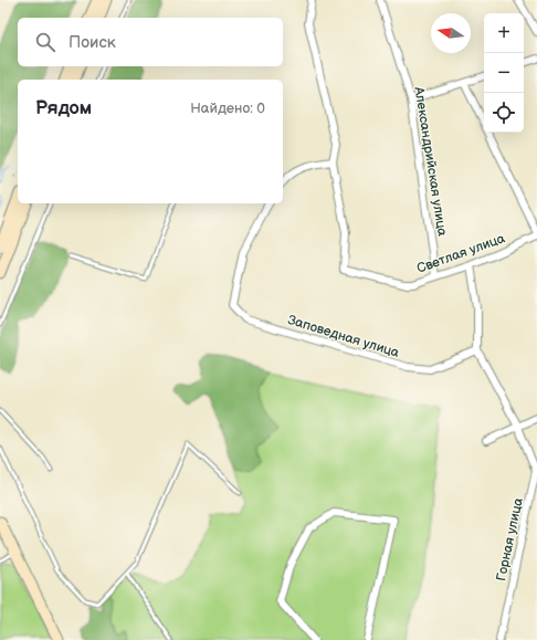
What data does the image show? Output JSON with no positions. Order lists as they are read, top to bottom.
{
  "streets": {
    "street": [
      "Александрийская улица",
      "Светлая улица",
      "Заповедная улица",
      "Горная улица"
    ]
  },
  "crossings": [
    ["Александрийская улица", "Светлая улица"],
    ["Заповедная улица", "Горная улица"]
  ],
  "north": "left",
  "page": {
    "map_buttons": ["+", "−"],
    "search": "Поиск",
    "heading": ["Рядом", "Найдено: 0"]
  }
}
